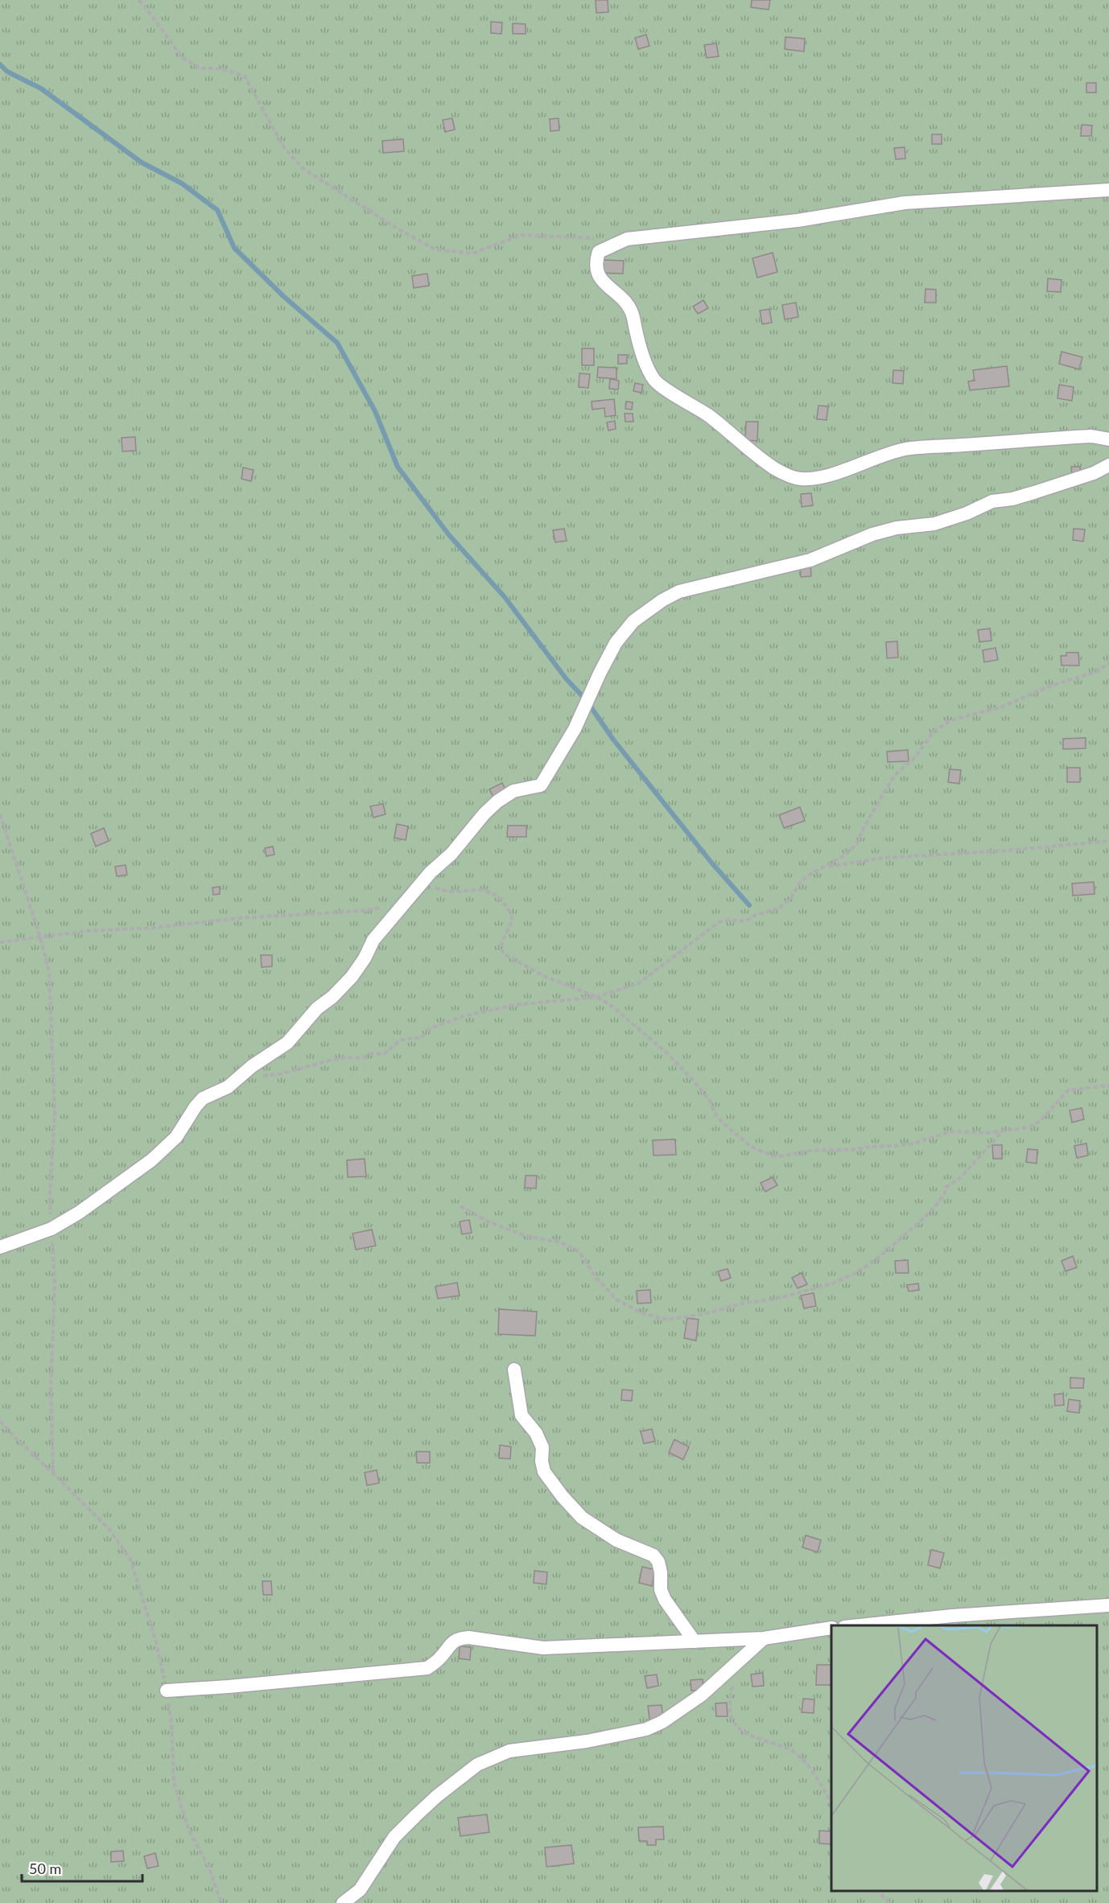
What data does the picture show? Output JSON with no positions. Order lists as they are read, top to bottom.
{
  "scale_bar": "50 m"
}
